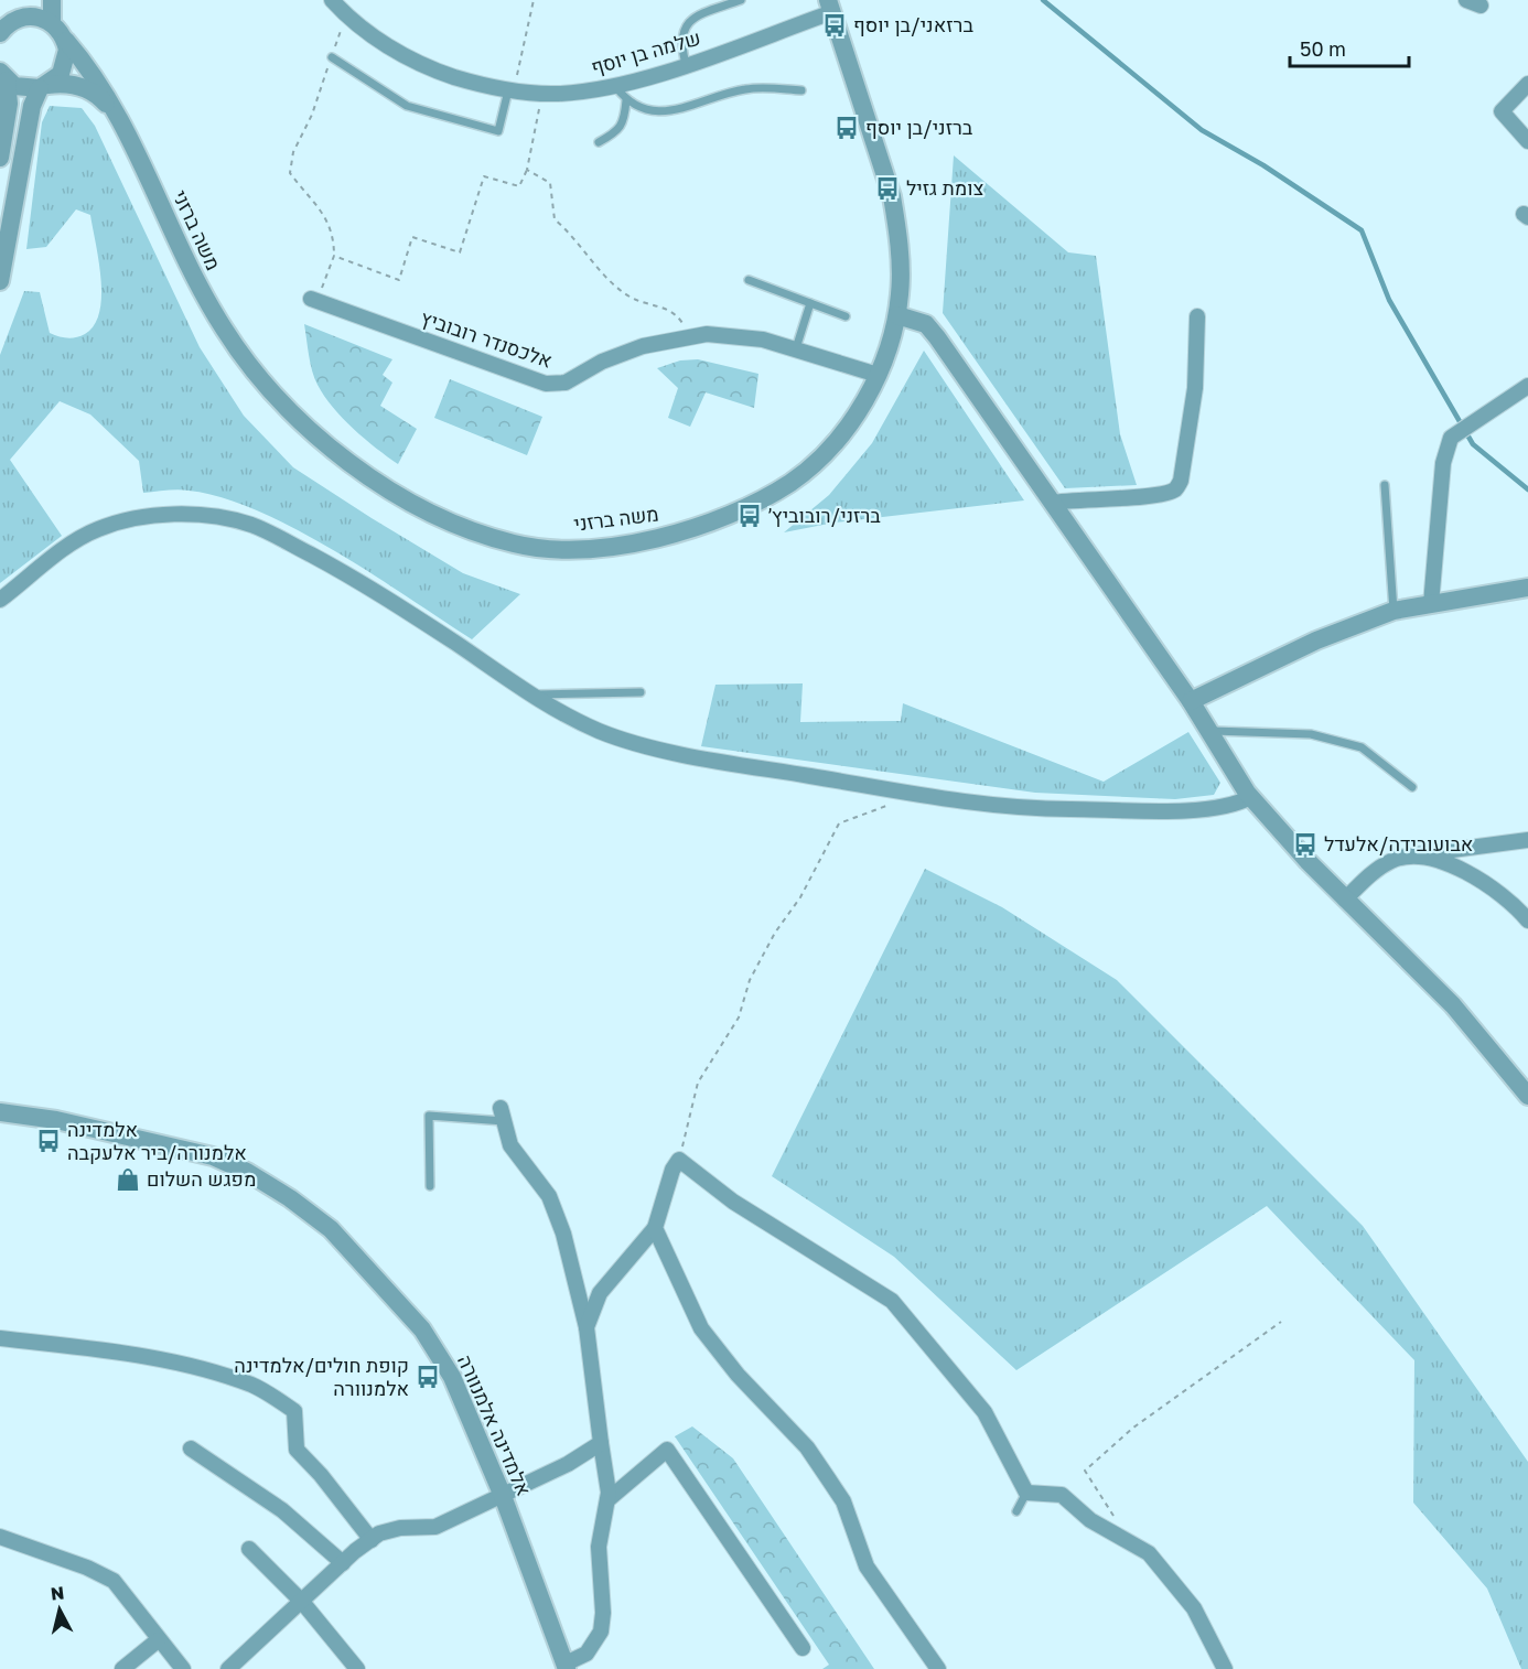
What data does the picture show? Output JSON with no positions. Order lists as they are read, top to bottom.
{
  "streets": {
    "street": [
      "שלמה בן יוסף",
      "משה ברזני",
      "אלכסנדר רובוביץ",
      "אלמדינה אלמנוורה"
    ]
  },
  "crossings": [
    ["שלמה בן יוסף", "משה ברזני"],
    ["משה ברזני", "אלכסנדר רובוביץ"]
  ],
  "places": {
    "bus stop": [
      "ברזאני/בן יוסף",
      "ברזני/בן יוסף",
      "צומת גזיל",
      "ברזני/רובוביץ׳",
      "אבועובידה/אלעדל",
      "אלמדינה אלמנורה/ביר אלעקבה",
      "קופת חולים/אלמדינה אלמנוורה"
    ],
    "shop": ["מפגש השלום"]
  },
  "scale_bar": "50 m",
  "north": "top"
}
